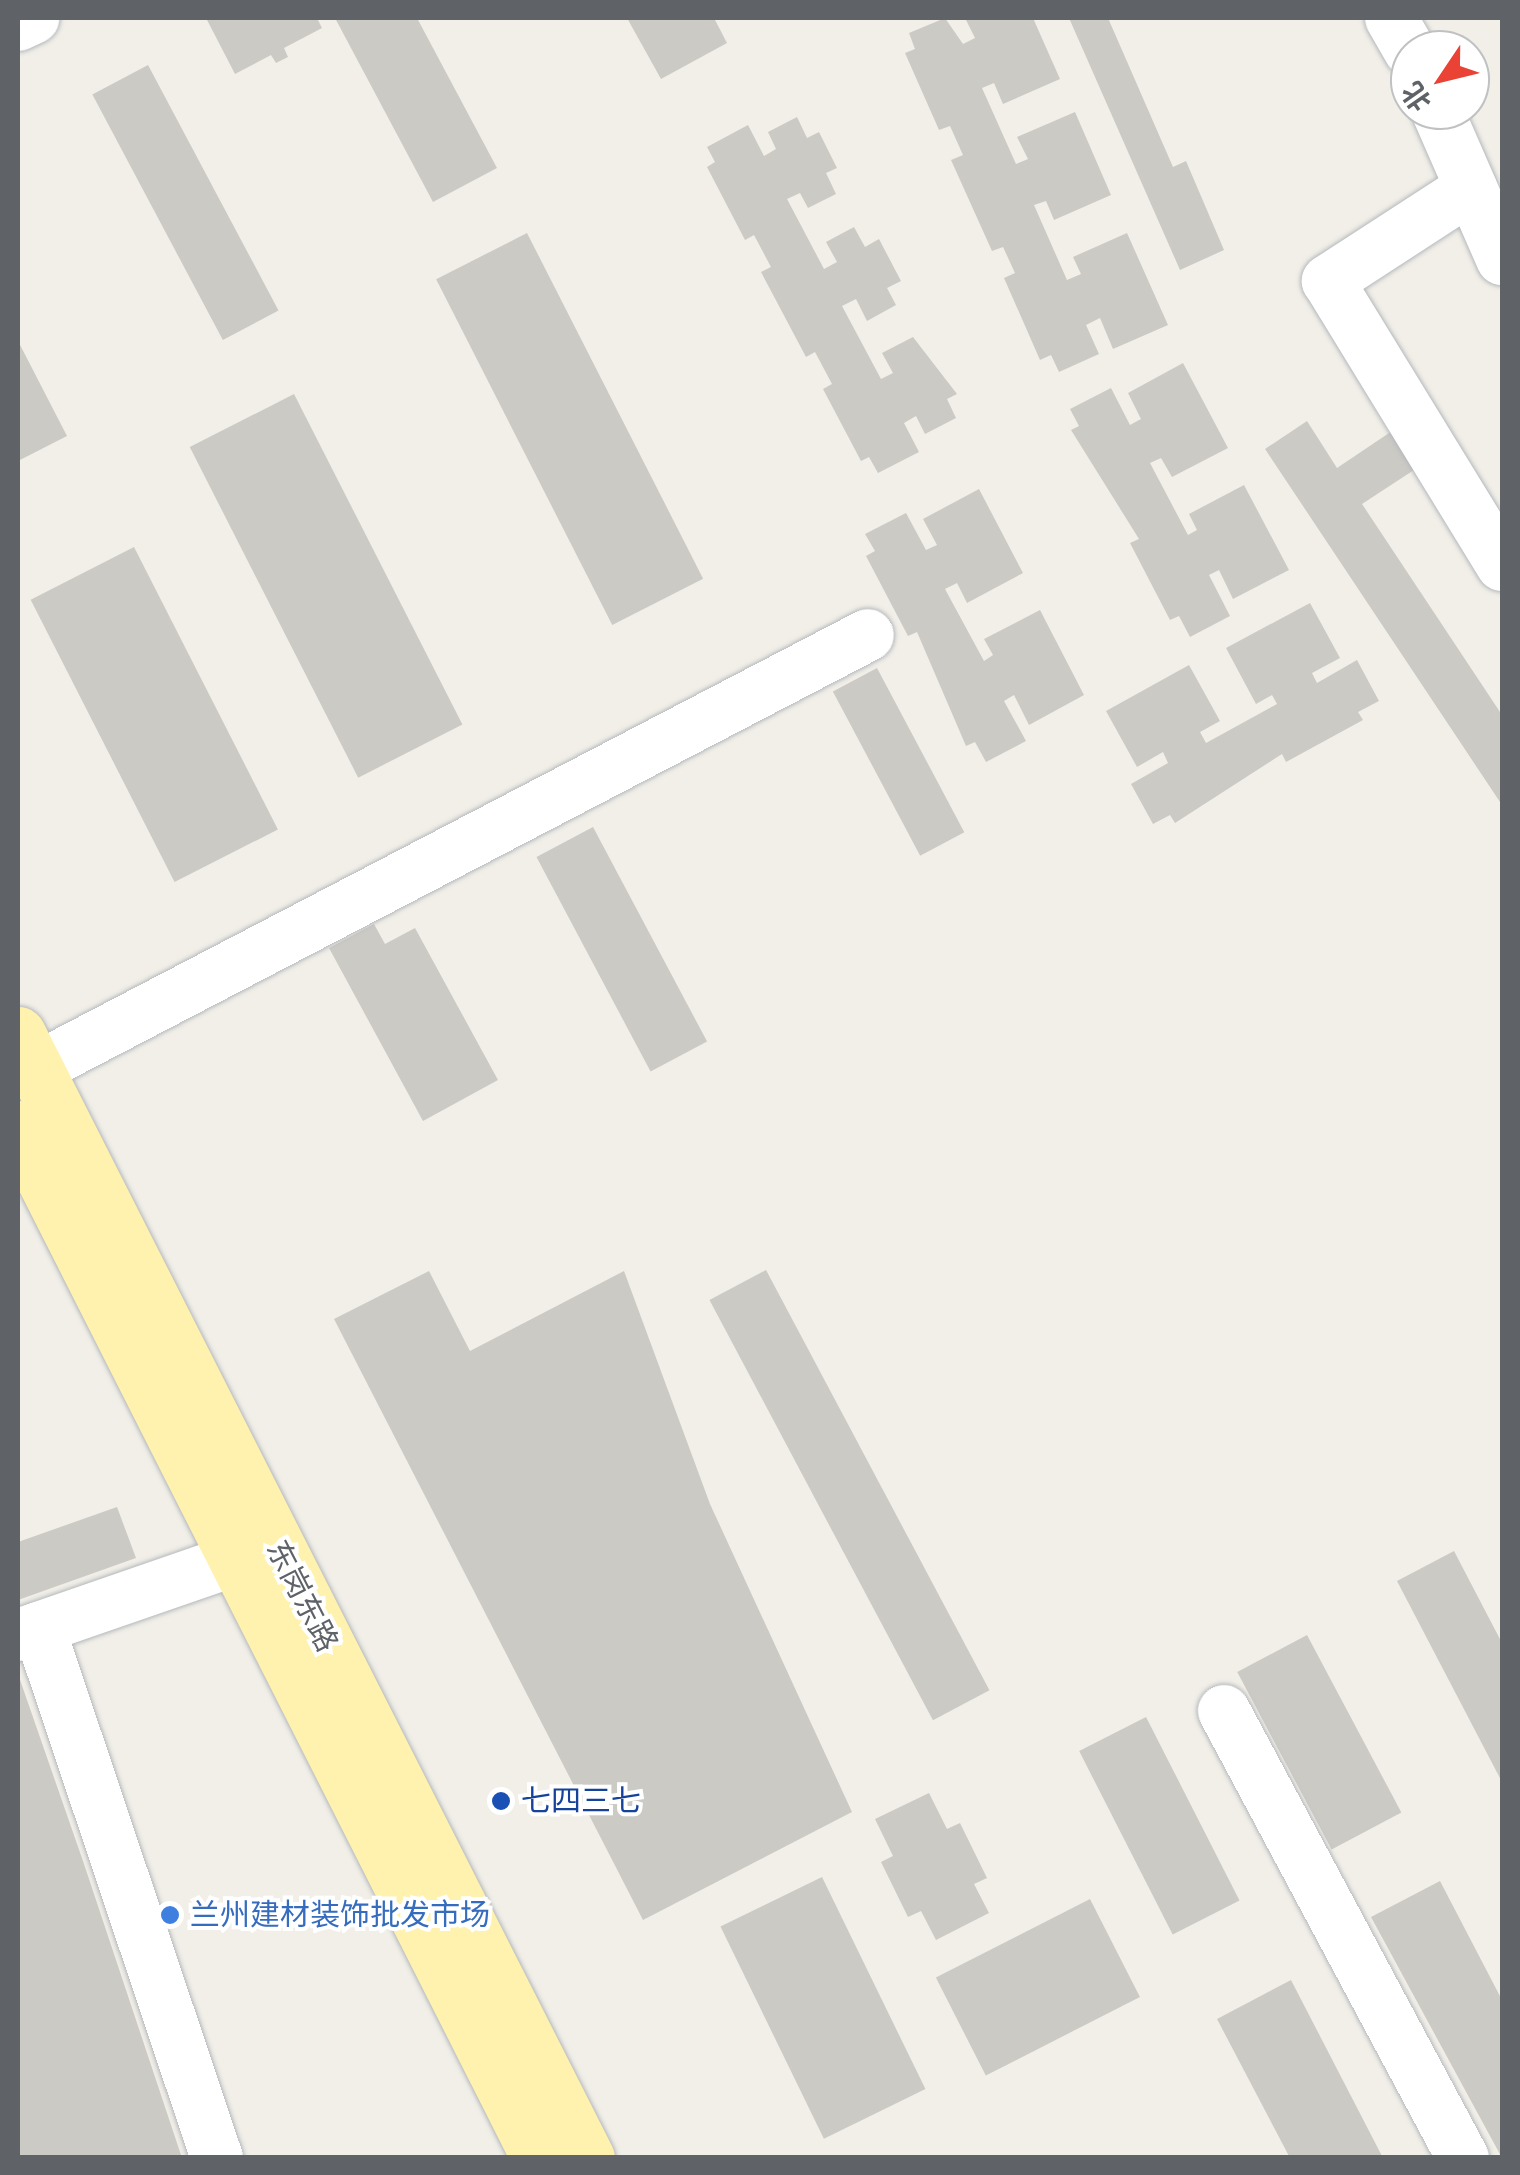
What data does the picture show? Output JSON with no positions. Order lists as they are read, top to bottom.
{
  "streets": {
    "main road": ["东岗东路"]
  },
  "places": ["七四三七", "兰州建材装饰批发市场"],
  "north": "bottom left"
}
